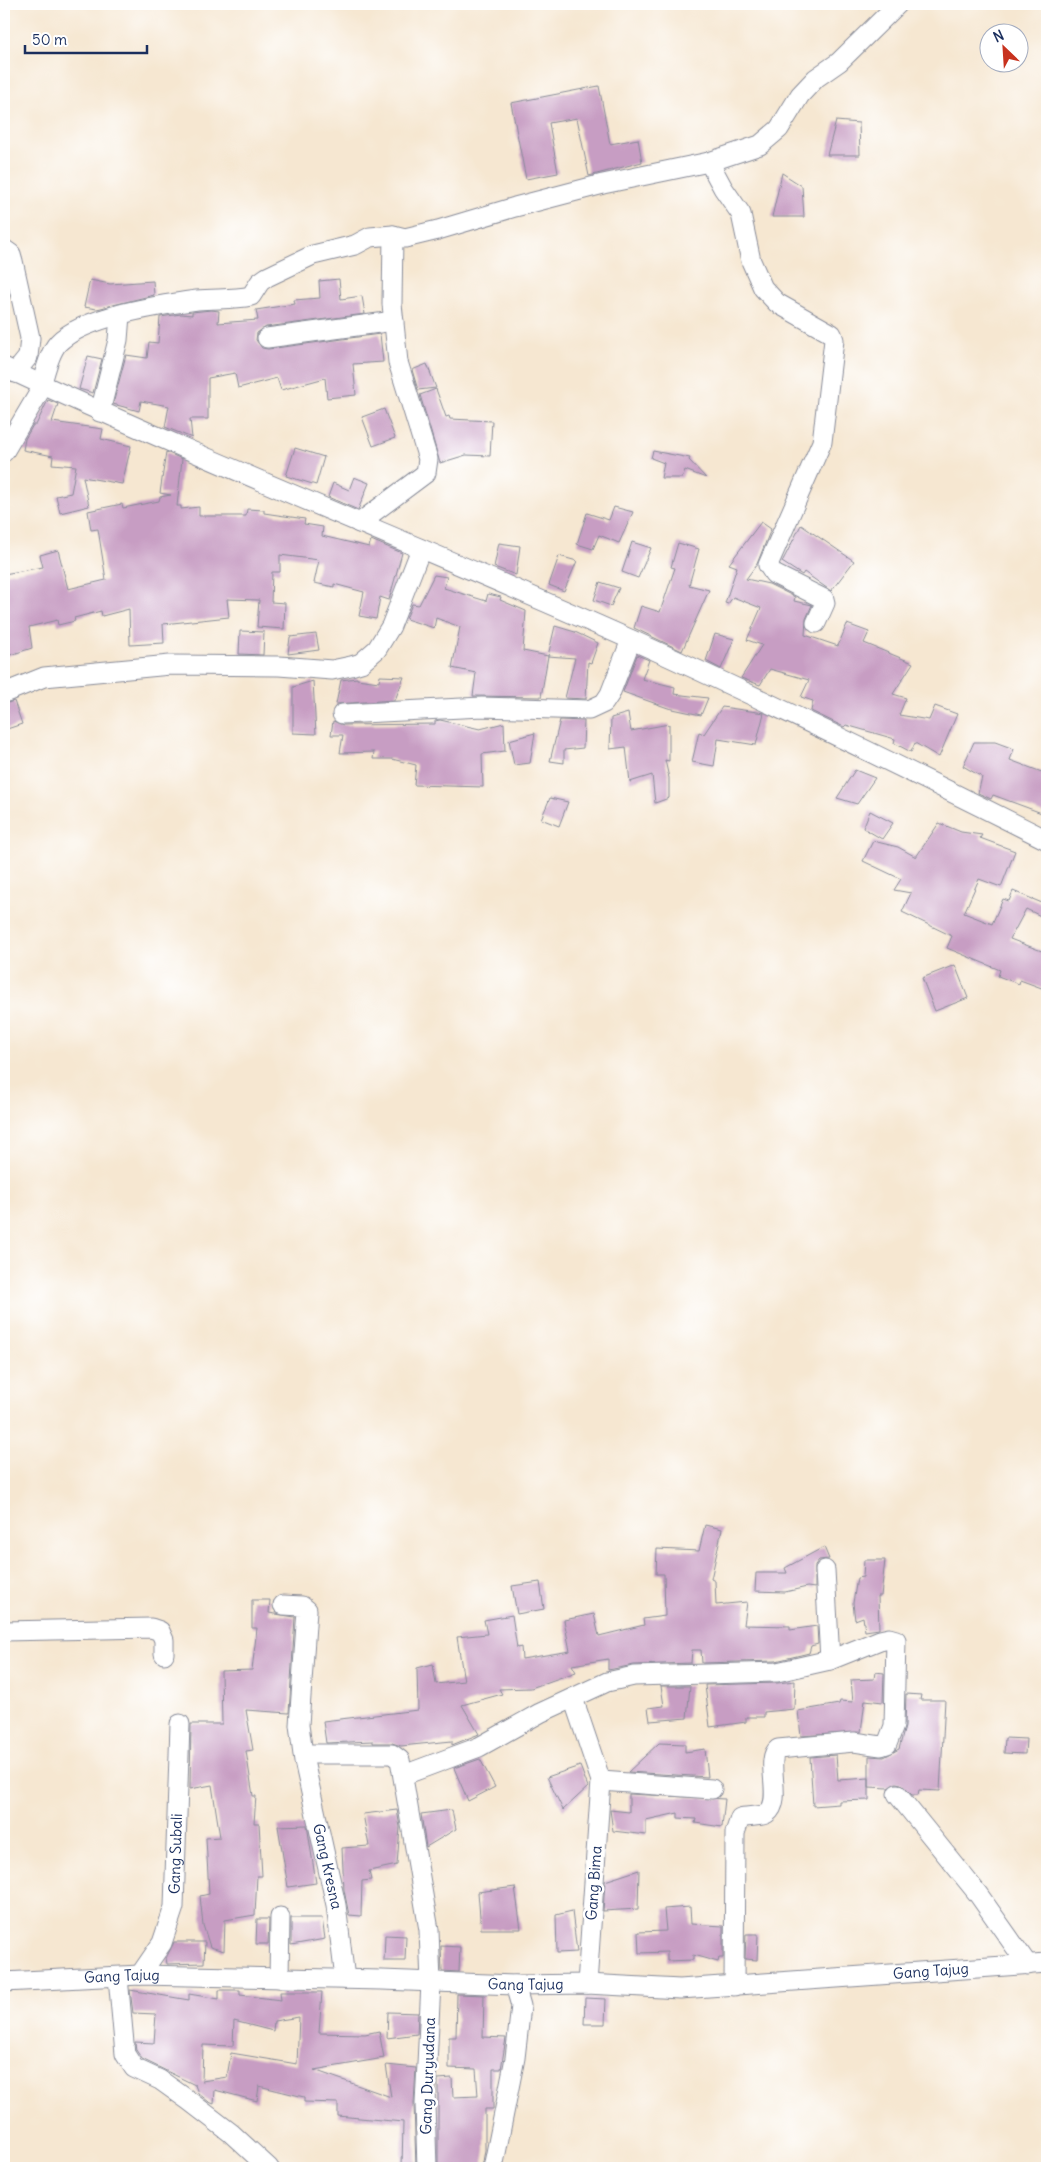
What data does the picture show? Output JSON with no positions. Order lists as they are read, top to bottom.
{
  "streets": {
    "street": [
      "Gang Subali",
      "Gang Kresna",
      "Gang Bima",
      "Gang Tajug",
      "Gang Duryudana"
    ]
  },
  "crossings": [
    ["Gang Subali", "Gang Tajug"],
    ["Gang Kresna", "Gang Tajug"],
    ["Gang Bima", "Gang Tajug"],
    ["Gang Tajug", "Gang Duryudana"]
  ],
  "scale_bar": "50 m",
  "north": "top left"
}
